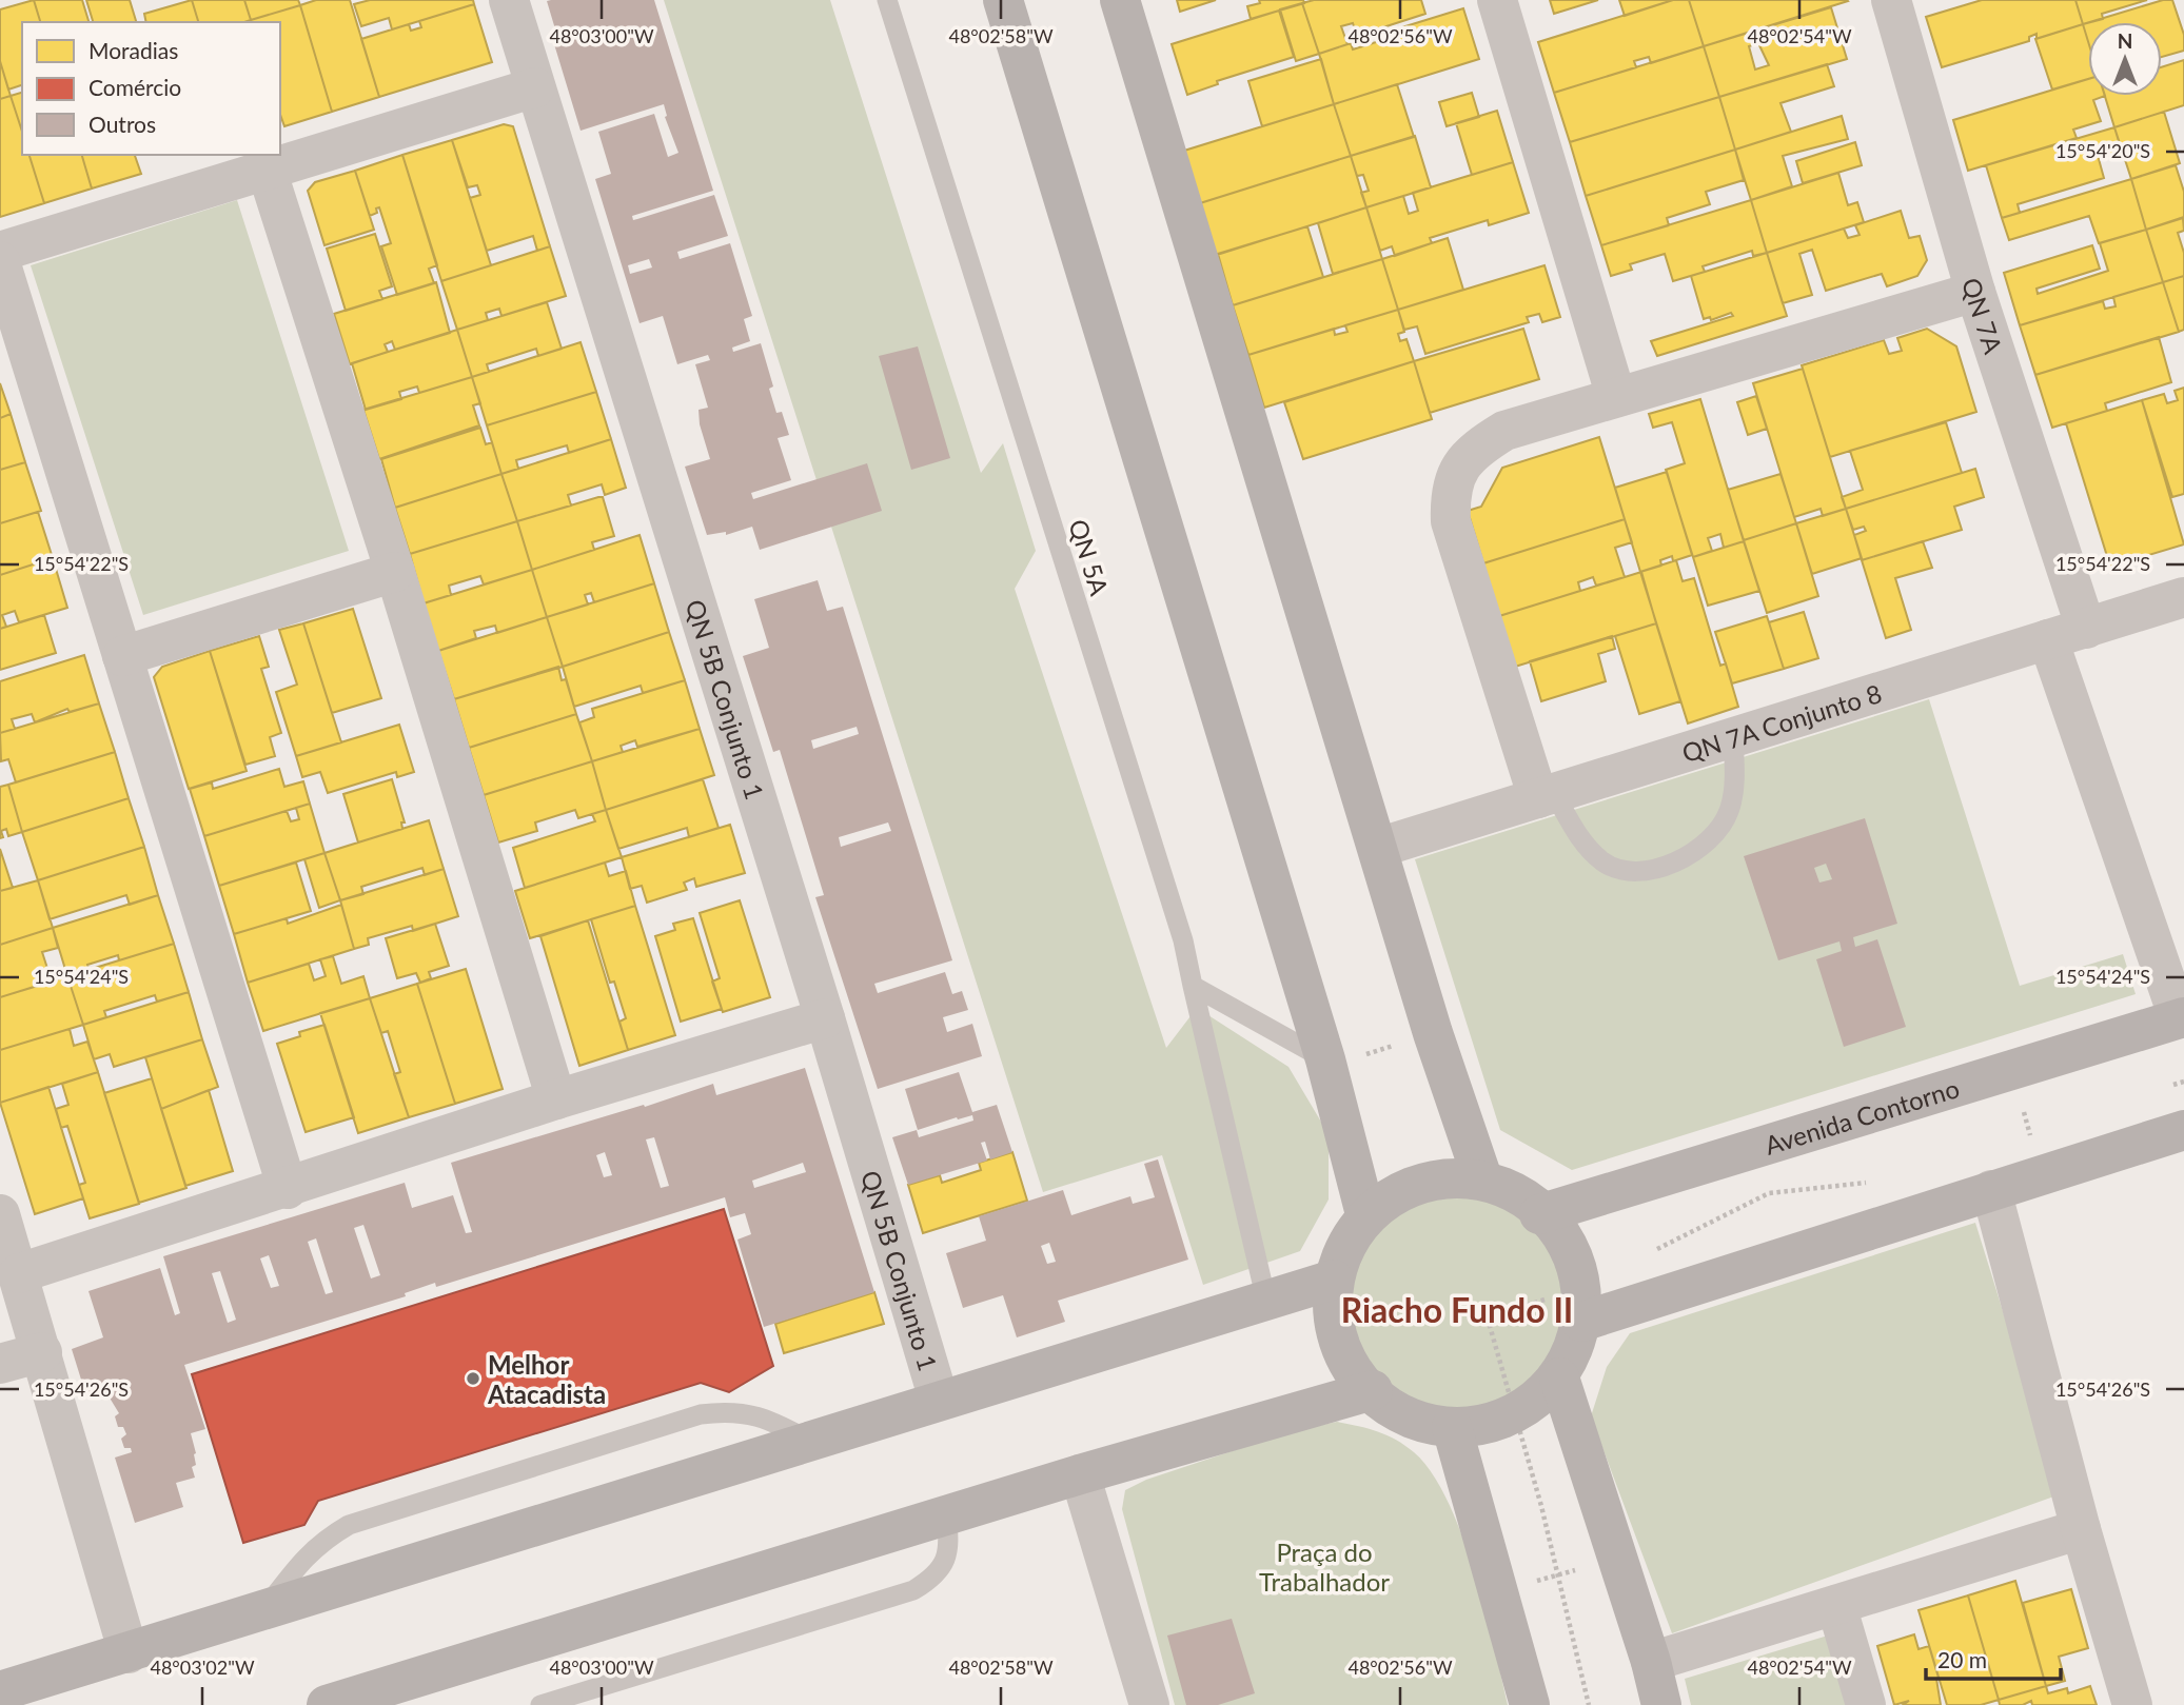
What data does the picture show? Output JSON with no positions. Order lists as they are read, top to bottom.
{
  "streets": {
    "main road": ["Avenida Contorno"],
    "street": ["QN 7A", "QN 5B Conjunto 1", "QN 7A Conjunto 8"],
    "lane": ["QN 5A"]
  },
  "crossings": [
    ["QN 7A", "QN 7A Conjunto 8"],
    ["QN 7A", "Avenida Contorno"]
  ],
  "districts": ["Riacho Fundo II"],
  "parks": ["Praça do Trabalhador"],
  "places": ["Melhor Atacadista"],
  "legend": ["Moradias", "Comércio", "Outros"],
  "scale_bar": "20 m",
  "north": "top",
  "coordinates": [
    "48°03'00\"W",
    "48°02'58\"W",
    "48°02'56\"W",
    "48°02'54\"W",
    "15°54'20\"S",
    "15°54'22\"S",
    "15°54'24\"S",
    "15°54'26\"S",
    "48°03'02\"W"
  ]
}
